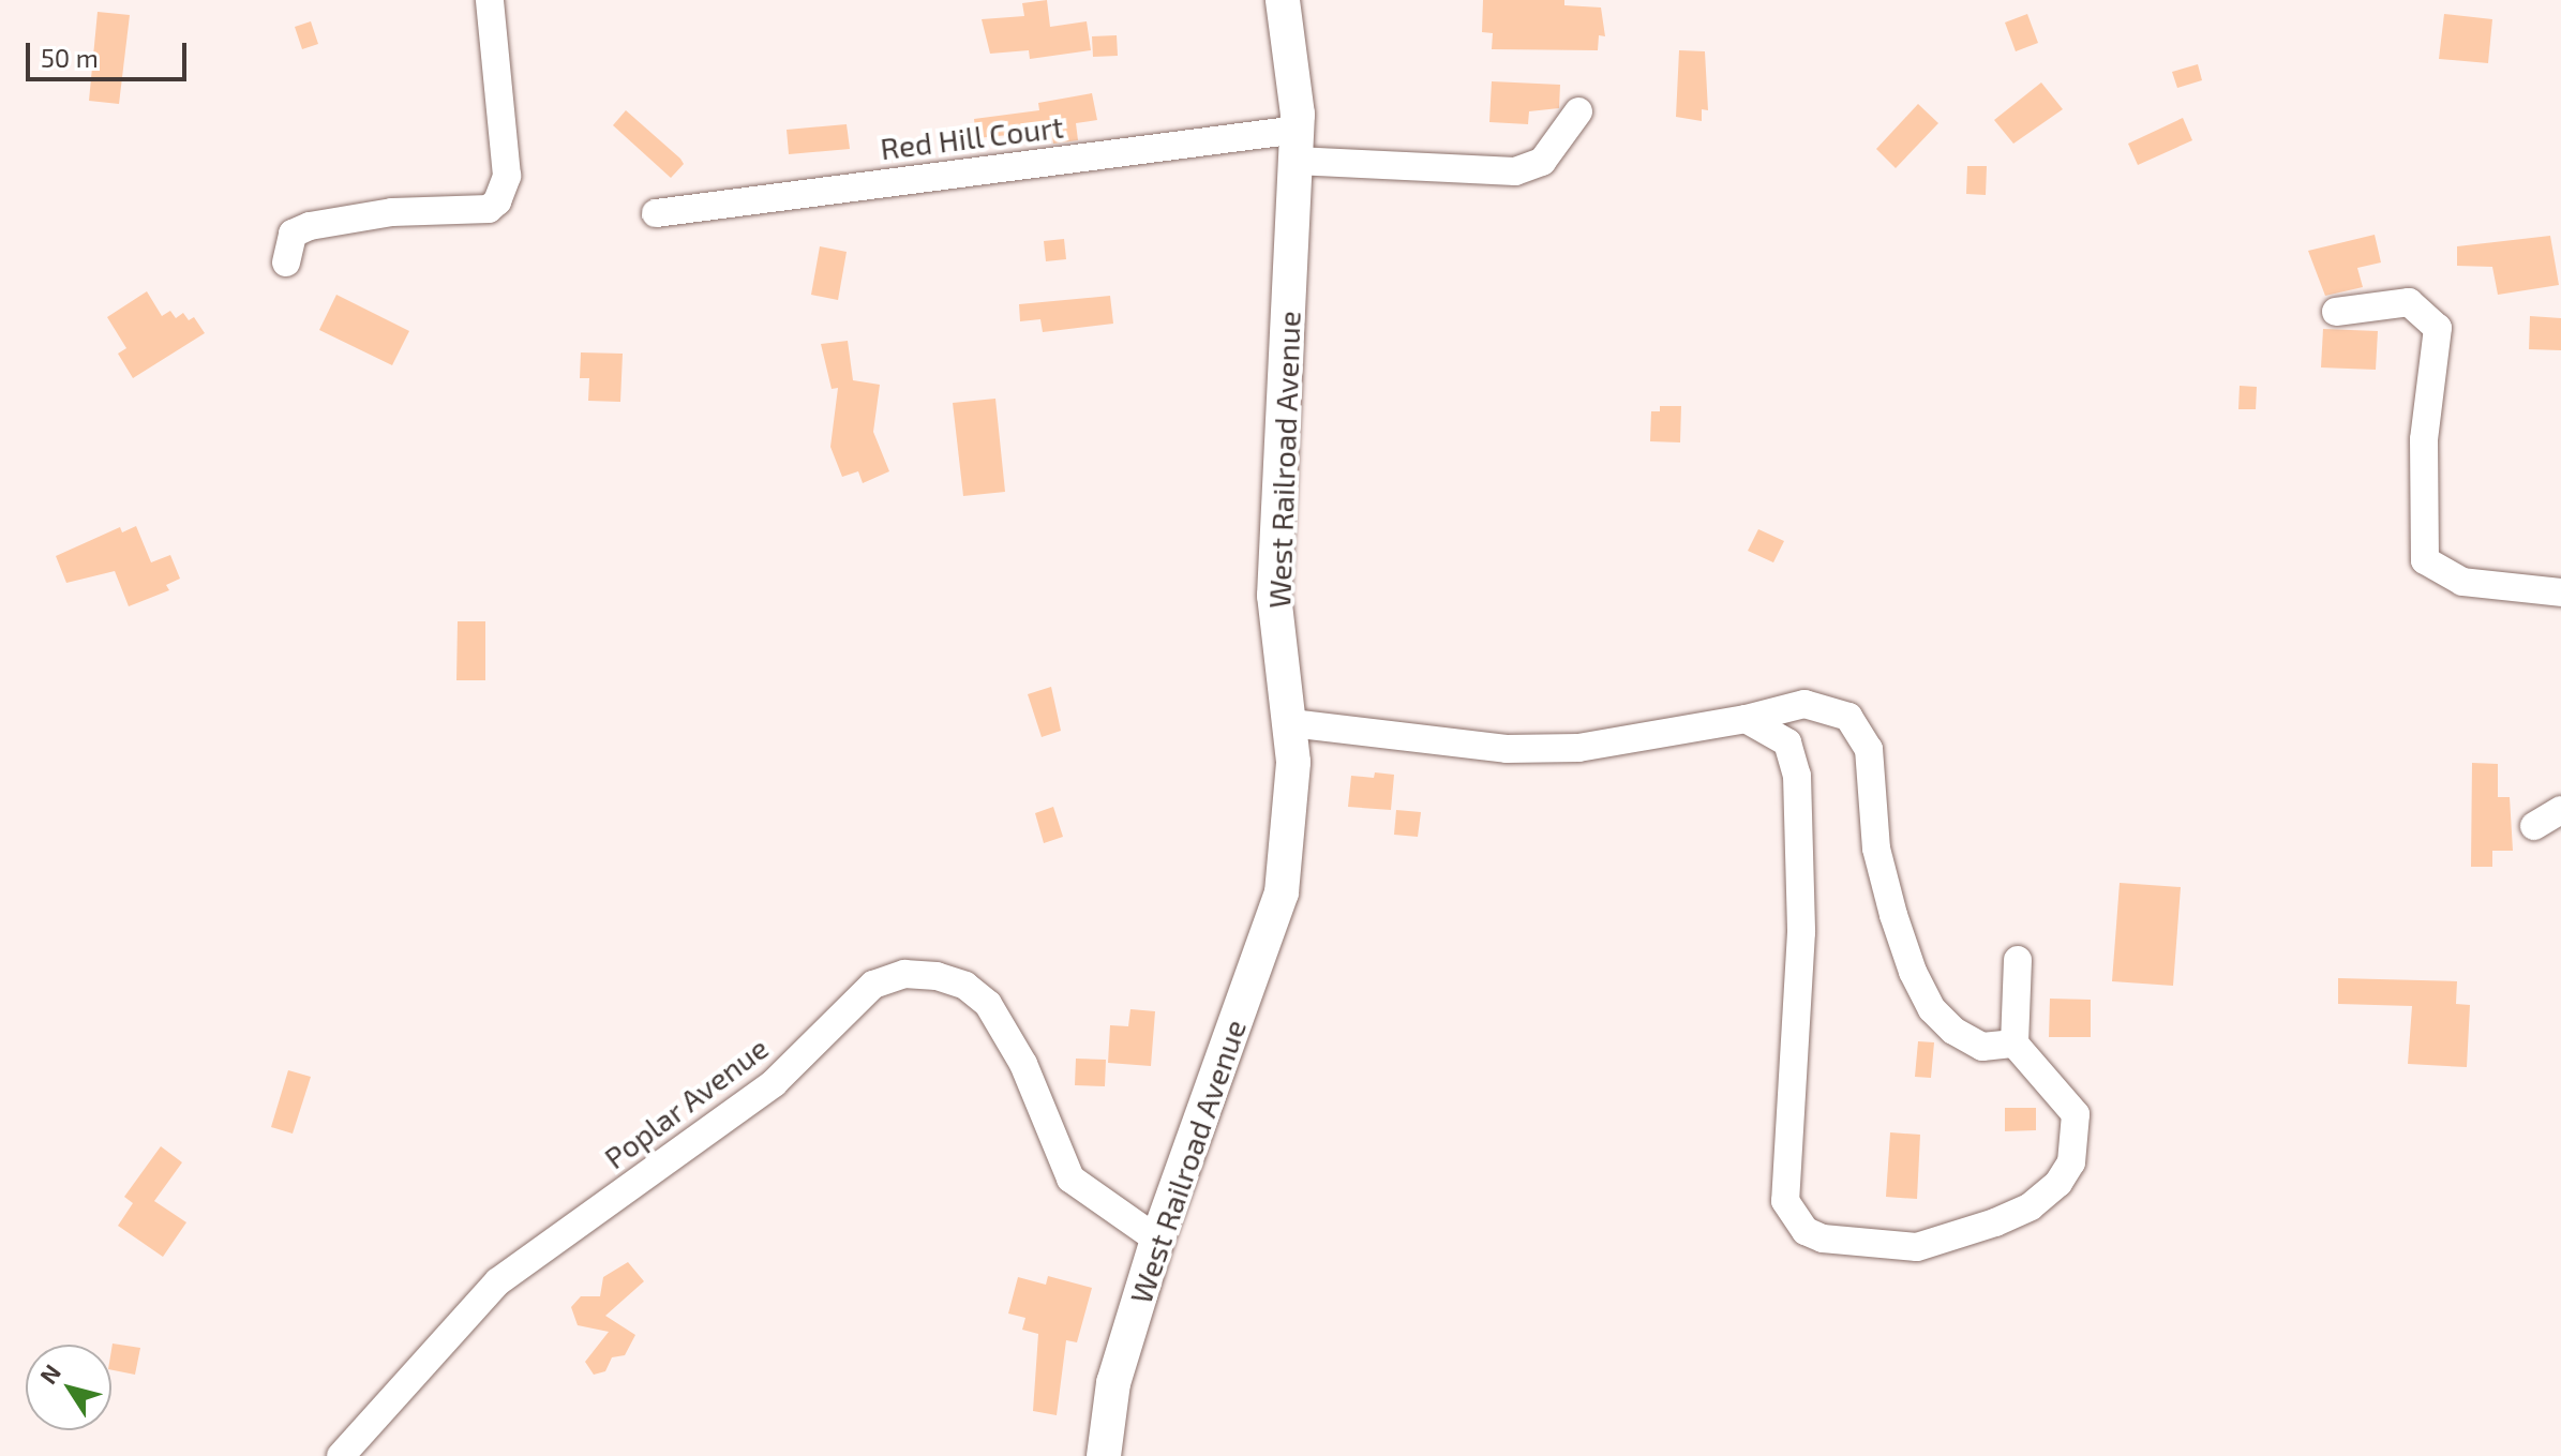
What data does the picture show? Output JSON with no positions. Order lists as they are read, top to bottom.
{
  "streets": {
    "main road": ["West Railroad Avenue"],
    "street": ["Red Hill Court", "Poplar Avenue"]
  },
  "crossings": [
    ["Red Hill Court", "West Railroad Avenue"],
    ["West Railroad Avenue", "Poplar Avenue"]
  ],
  "scale_bar": "50 m",
  "north": "top left"
}
